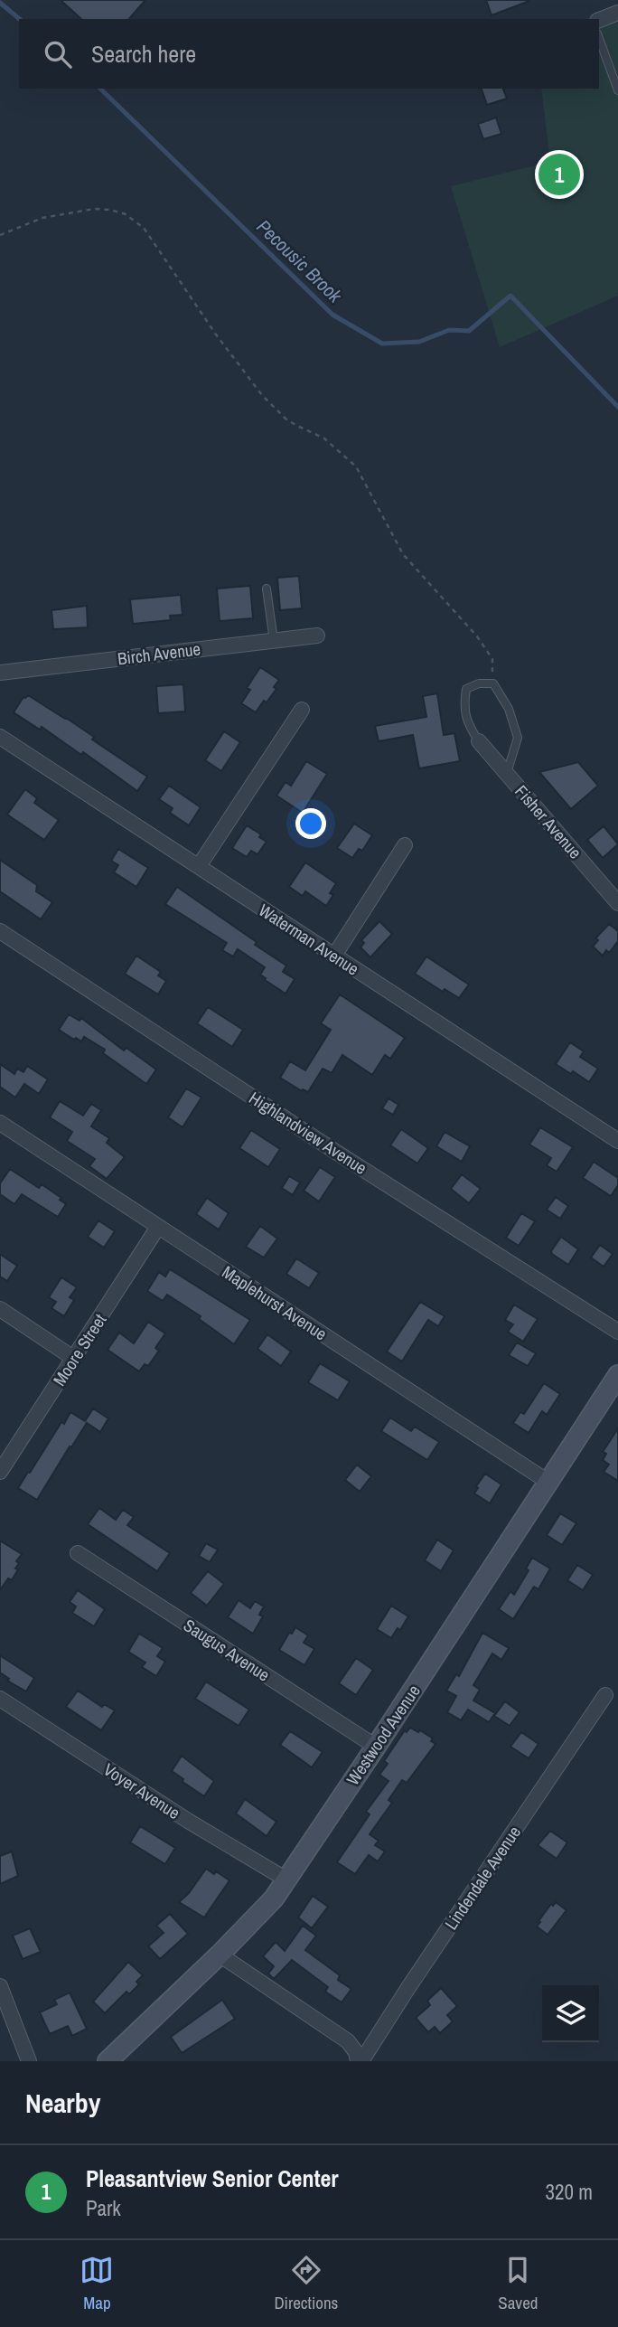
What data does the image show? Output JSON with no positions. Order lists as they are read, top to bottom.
{
  "streets": {
    "street": [
      "Birch Avenue",
      "Fisher Avenue",
      "Waterman Avenue",
      "Highlandview Avenue",
      "Maplehurst Avenue",
      "Moore Street",
      "Saugus Avenue",
      "Westwood Avenue",
      "Voyer Avenue",
      "Lindendale Avenue"
    ]
  },
  "crossings": [
    ["Maplehurst Avenue", "Moore Street"],
    ["Maplehurst Avenue", "Westwood Avenue"],
    ["Saugus Avenue", "Westwood Avenue"],
    ["Westwood Avenue", "Voyer Avenue"]
  ],
  "water": ["Pecousic Brook"],
  "page": {
    "search": "Search here",
    "pins": "1",
    "heading": "Nearby",
    "list": [
      {
        "mark": "1",
        "name": "Pleasantview Senior Center",
        "note": "Park",
        "value": "320 m"
      }
    ],
    "nav": ["Map", "Directions", "Saved"]
  }
}
